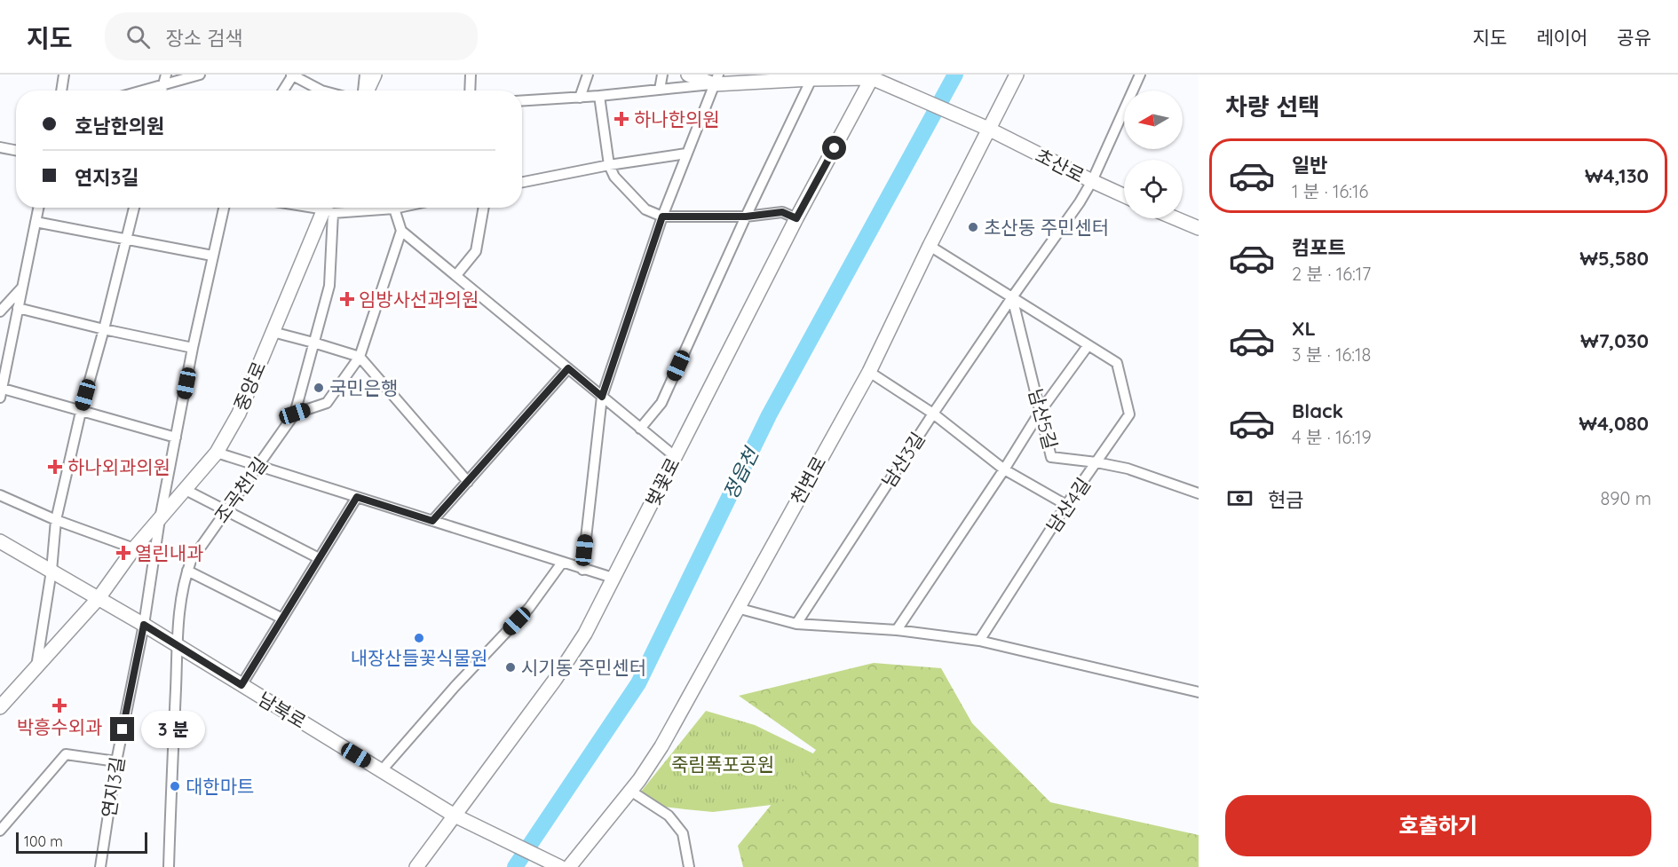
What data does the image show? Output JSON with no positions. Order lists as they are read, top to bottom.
{
  "streets": {
    "street": [
      "초산로",
      "중앙로",
      "남산5길",
      "남산3길",
      "천변로",
      "벚꽃로",
      "조곡천1길",
      "남산4길",
      "남북로",
      "연지3길"
    ]
  },
  "crossings": [
    ["초산로", "남산3길"],
    ["초산로", "천변로"],
    ["초산로", "벚꽃로"],
    ["중앙로", "조곡천1길"],
    ["중앙로", "남북로"],
    ["중앙로", "연지3길"],
    ["남산5길", "남산3길"],
    ["남산5길", "남산4길"],
    ["벚꽃로", "남북로"],
    ["조곡천1길", "남북로"],
    ["남북로", "연지3길"]
  ],
  "water": ["정읍천"],
  "parks": ["죽림폭포공원"],
  "places": {
    "health": [
      "하나한의원",
      "임방사선과의원",
      "하나외과의원",
      "열린내과",
      "박흥수외과"
    ],
    "other": [
      "초산동 주민센터",
      "국민은행",
      "내장산들꽃식물원",
      "시기동 주민센터",
      "대한마트"
    ]
  },
  "scale_bar": "100 m",
  "north": "left",
  "page": {
    "header": "지도",
    "search": "장소 검색",
    "nav": ["지도", "레이어", "공유"],
    "heading": "차량 선택",
    "banner": ["호남한의원", "연지3길"],
    "list": [
      {
        "name": "일반",
        "note": "1 분 · 16:16",
        "value": "₩4,130"
      },
      {
        "name": "컴포트",
        "note": "2 분 · 16:17",
        "value": "₩5,580"
      },
      {
        "name": "XL",
        "note": "3 분 · 16:18",
        "value": "₩7,030"
      },
      {
        "name": "Black",
        "note": "4 분 · 16:19",
        "value": "₩4,080"
      }
    ],
    "pay": ["현금", "890 m"],
    "bubble": "3 분",
    "buttons": "호출하기",
    "scale": "100 m"
  }
}
